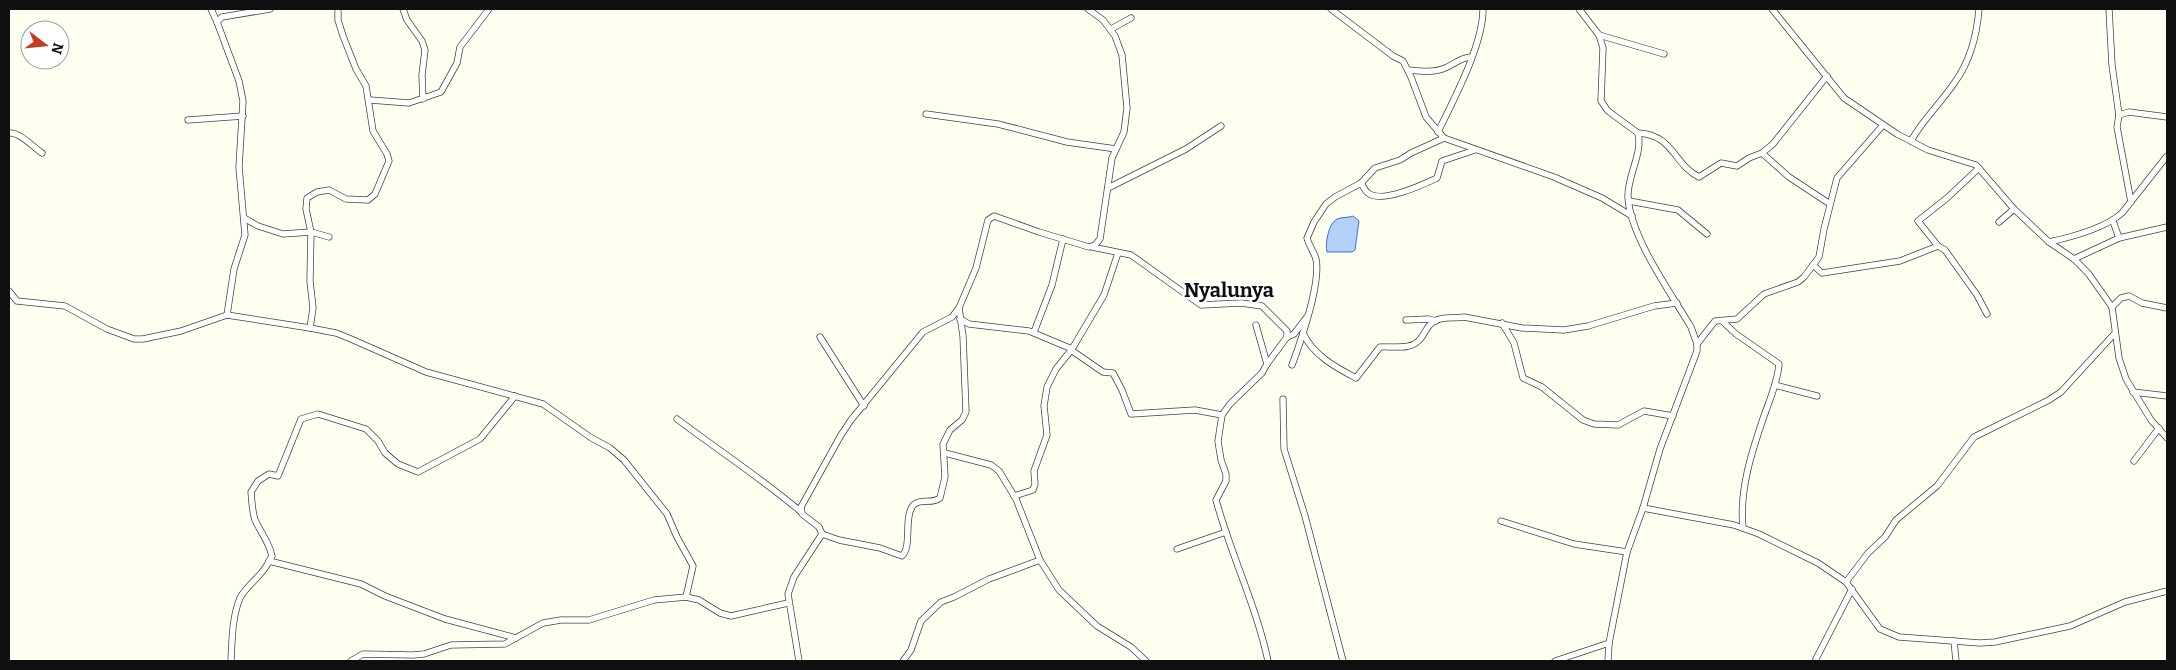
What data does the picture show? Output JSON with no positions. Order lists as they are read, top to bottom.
{
  "districts": ["Nyalunya"],
  "north": "right"
}
